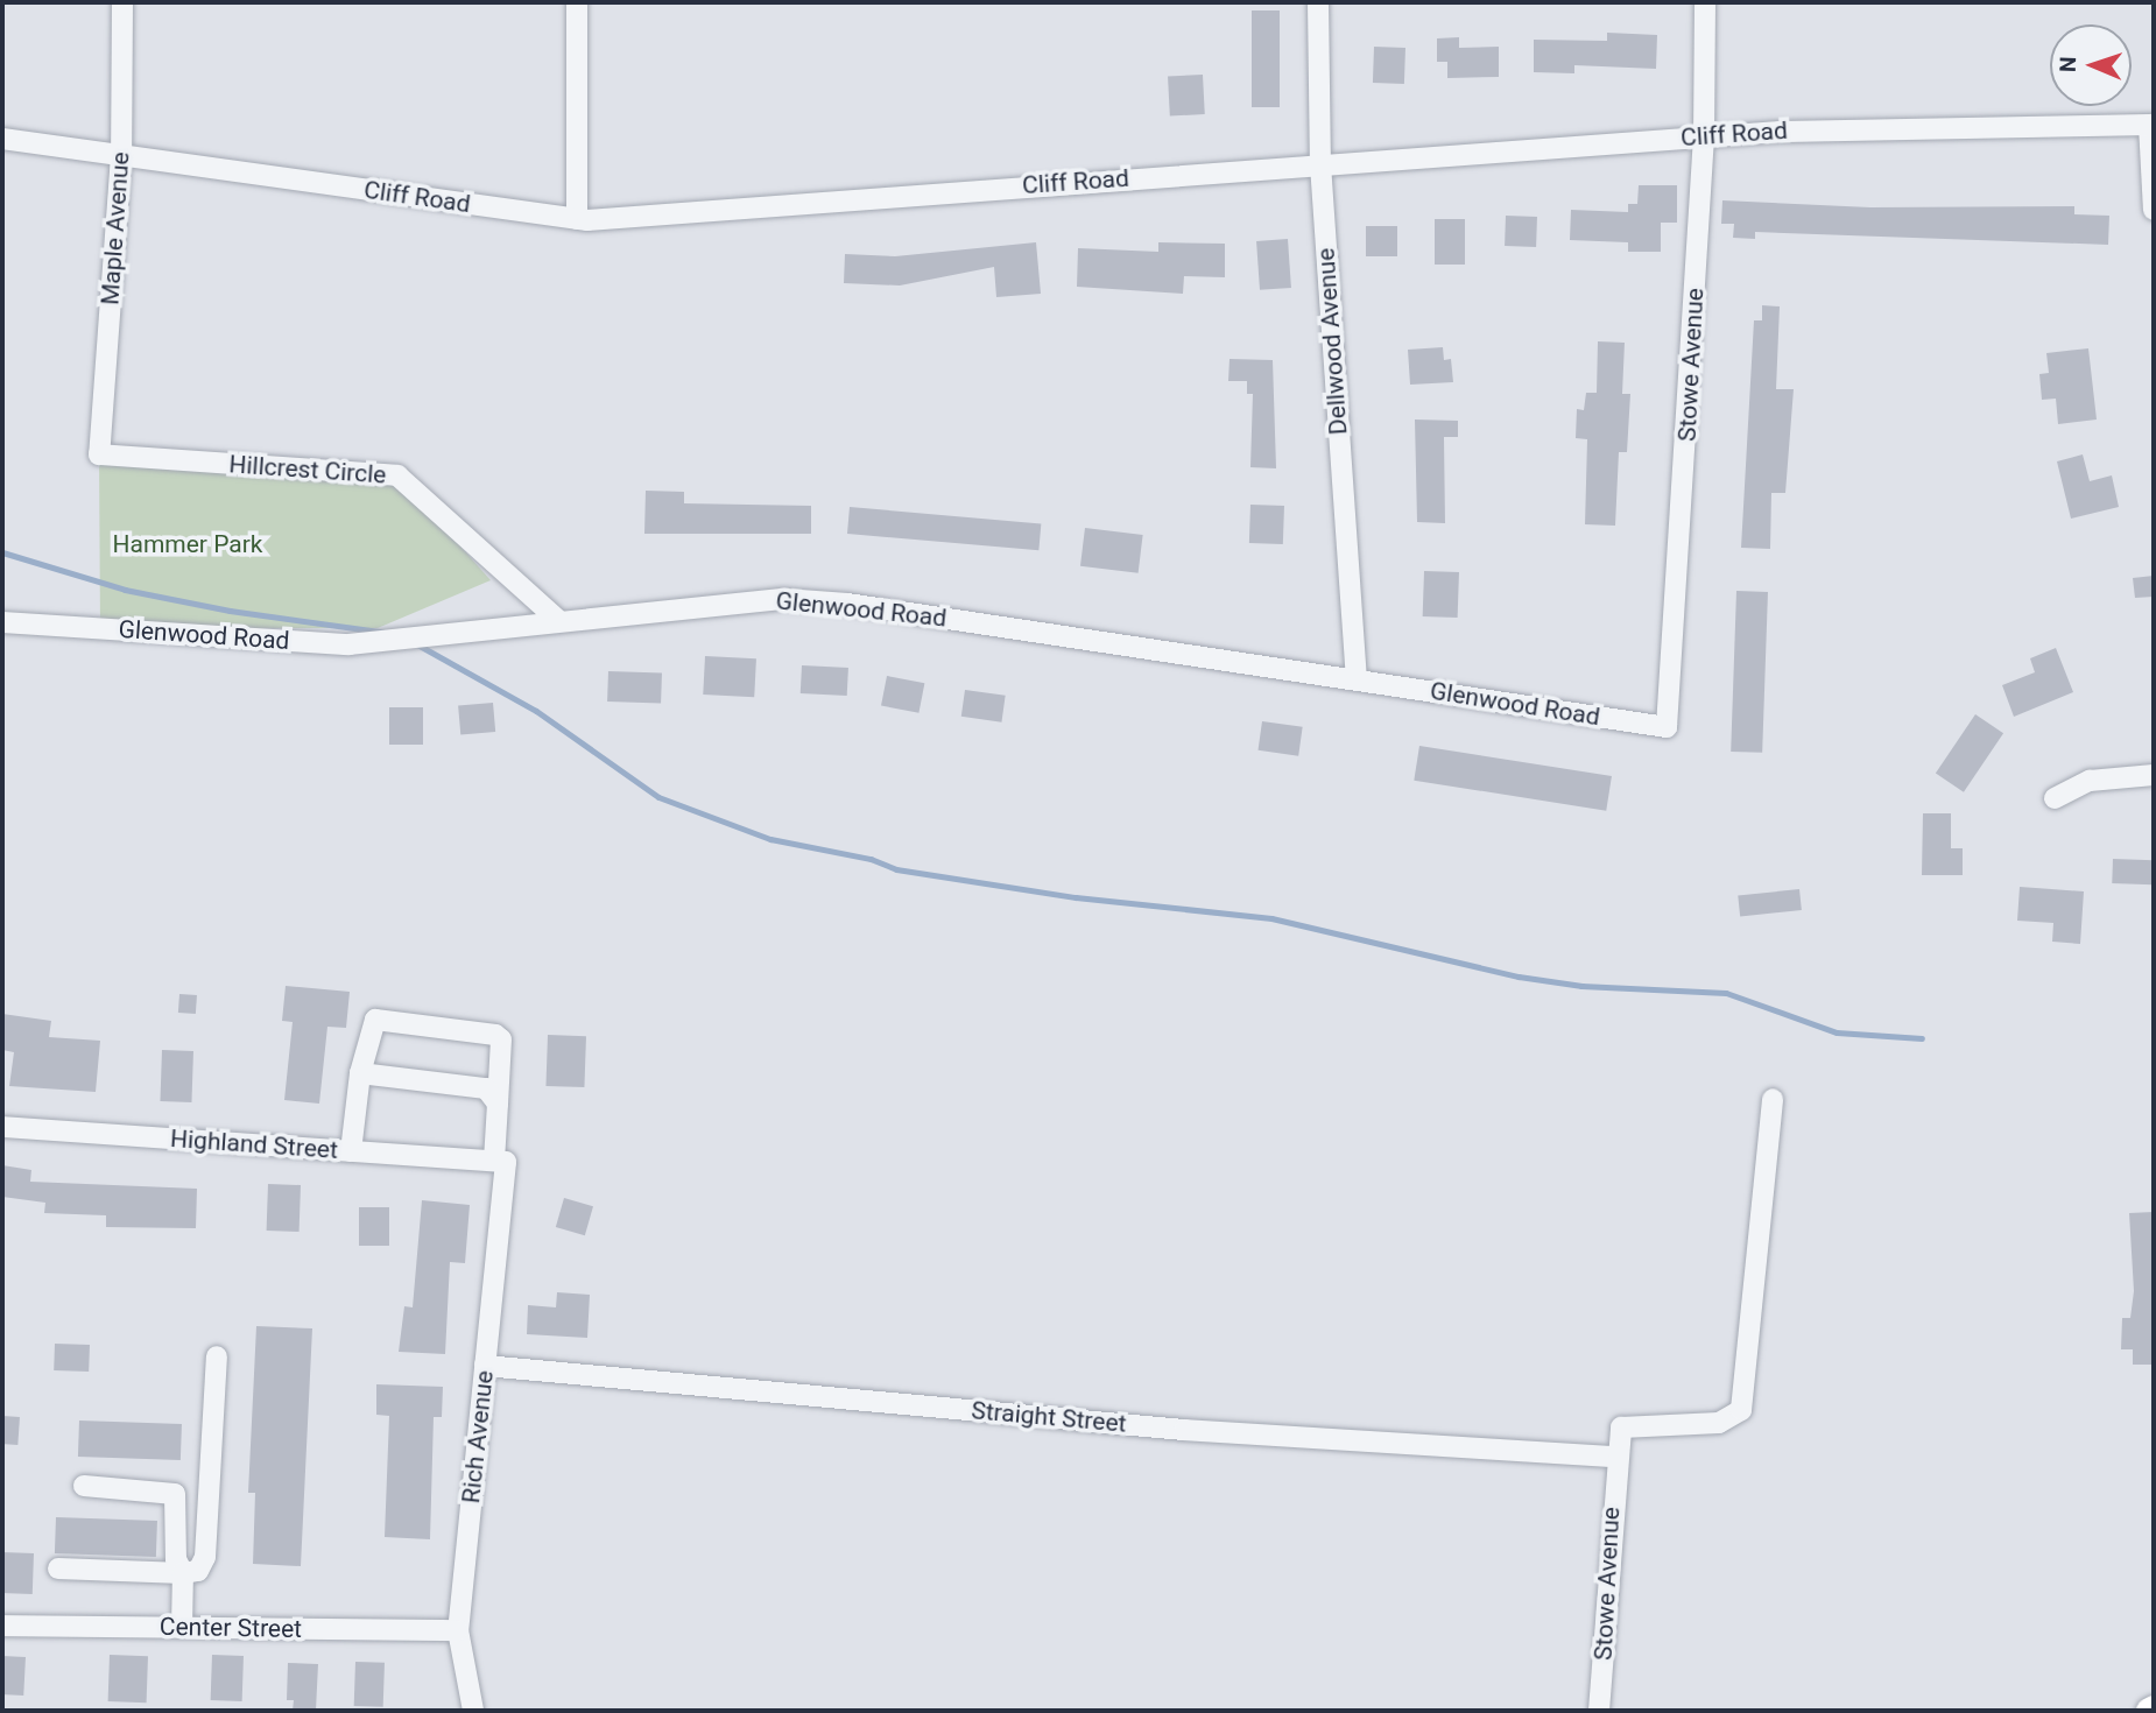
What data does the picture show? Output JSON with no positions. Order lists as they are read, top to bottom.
{
  "streets": {
    "street": [
      "Cliff Road",
      "Maple Avenue",
      "Dellwood Avenue",
      "Stowe Avenue",
      "Hillcrest Circle",
      "Glenwood Road",
      "Highland Street",
      "Straight Street",
      "Rich Avenue",
      "Center Street"
    ]
  },
  "crossings": [
    ["Cliff Road", "Maple Avenue"],
    ["Cliff Road", "Dellwood Avenue"],
    ["Cliff Road", "Stowe Avenue"],
    ["Maple Avenue", "Hillcrest Circle"],
    ["Dellwood Avenue", "Glenwood Road"],
    ["Stowe Avenue", "Glenwood Road"],
    ["Stowe Avenue", "Straight Street"],
    ["Hillcrest Circle", "Glenwood Road"],
    ["Highland Street", "Rich Avenue"],
    ["Straight Street", "Rich Avenue"],
    ["Rich Avenue", "Center Street"]
  ],
  "parks": ["Hammer Park"],
  "north": "left"
}
